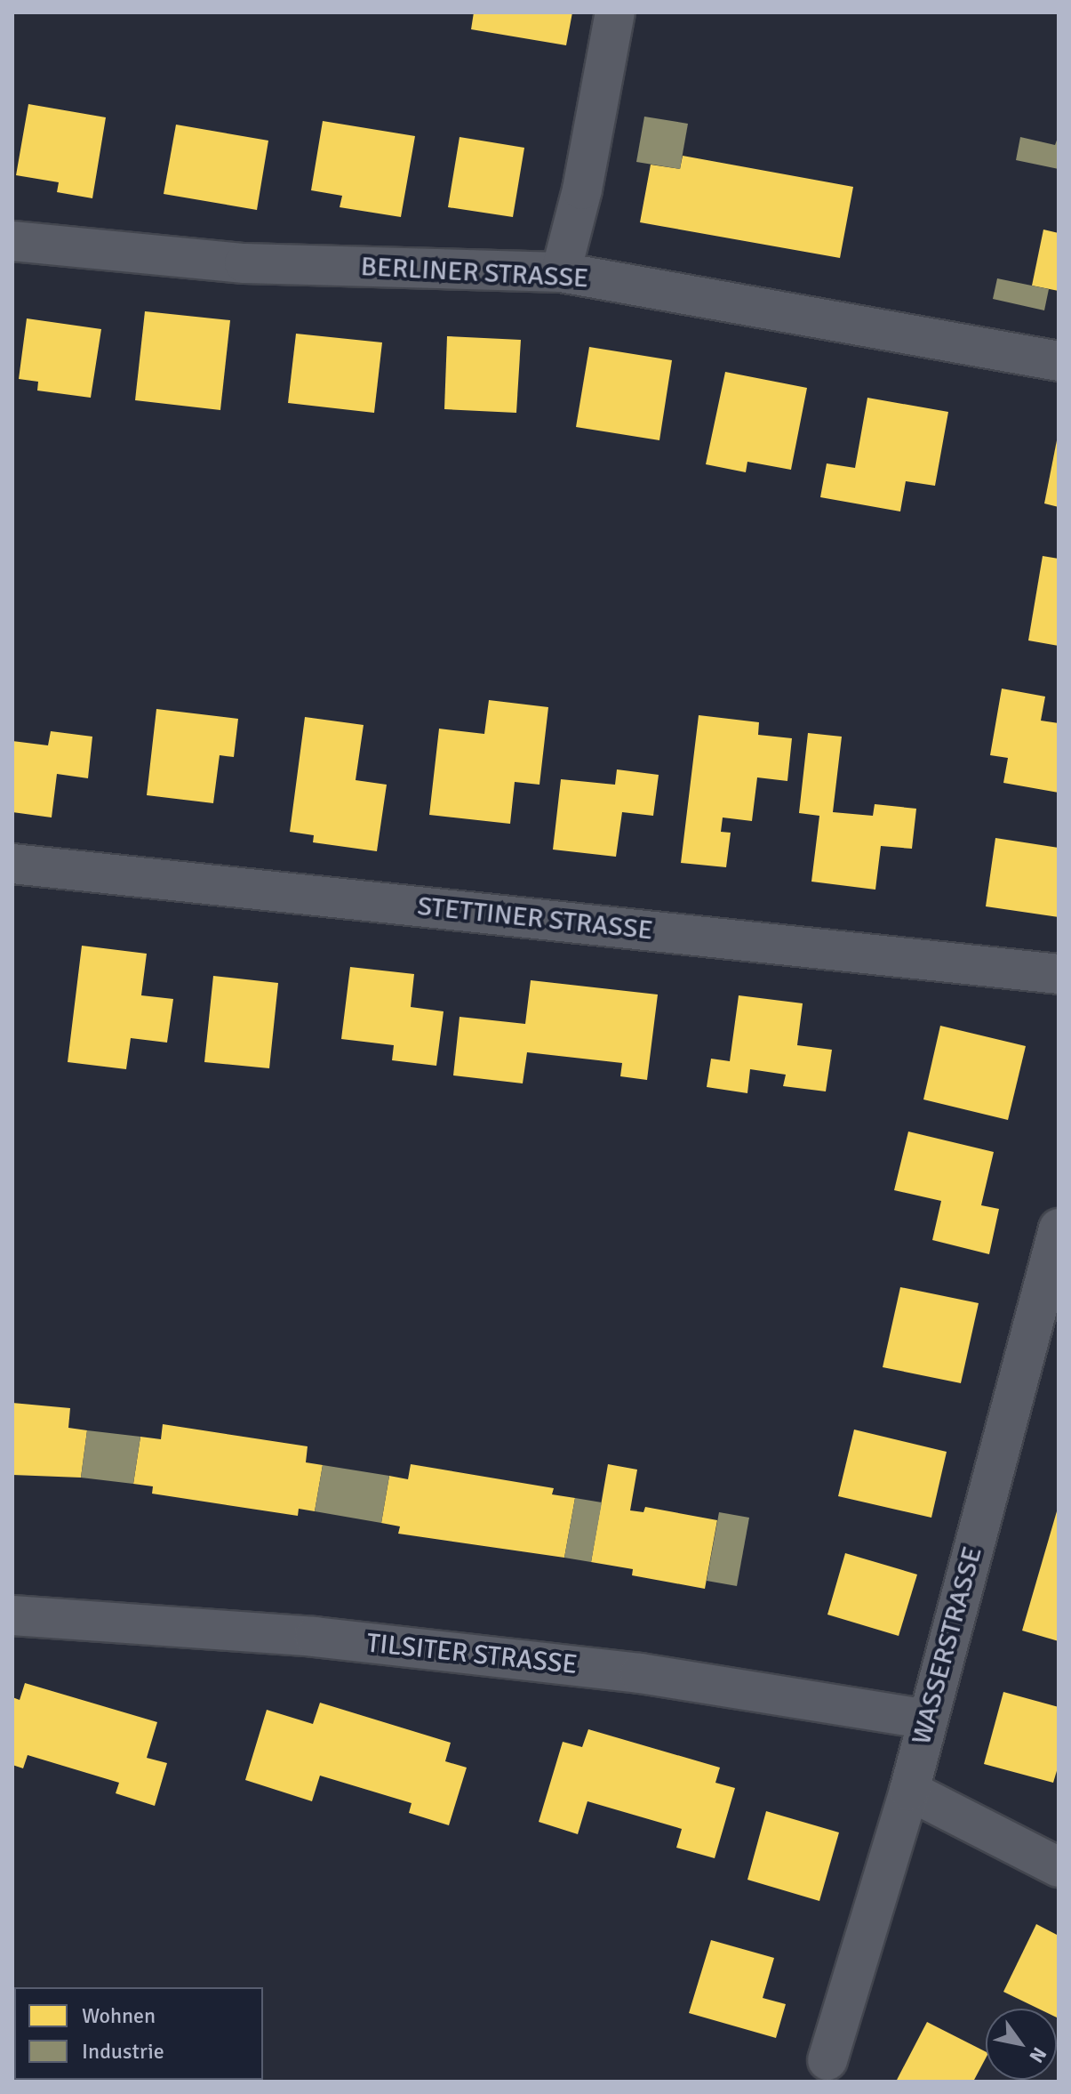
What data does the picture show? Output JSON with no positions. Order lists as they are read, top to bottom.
{
  "streets": {
    "street": [
      "BERLINER STRASSE",
      "STETTINER STRASSE",
      "WASSERSTRASSE",
      "TILSITER STRASSE"
    ]
  },
  "crossings": [
    ["WASSERSTRASSE", "TILSITER STRASSE"]
  ],
  "legend": ["Wohnen", "Industrie"],
  "north": "bottom right"
}
